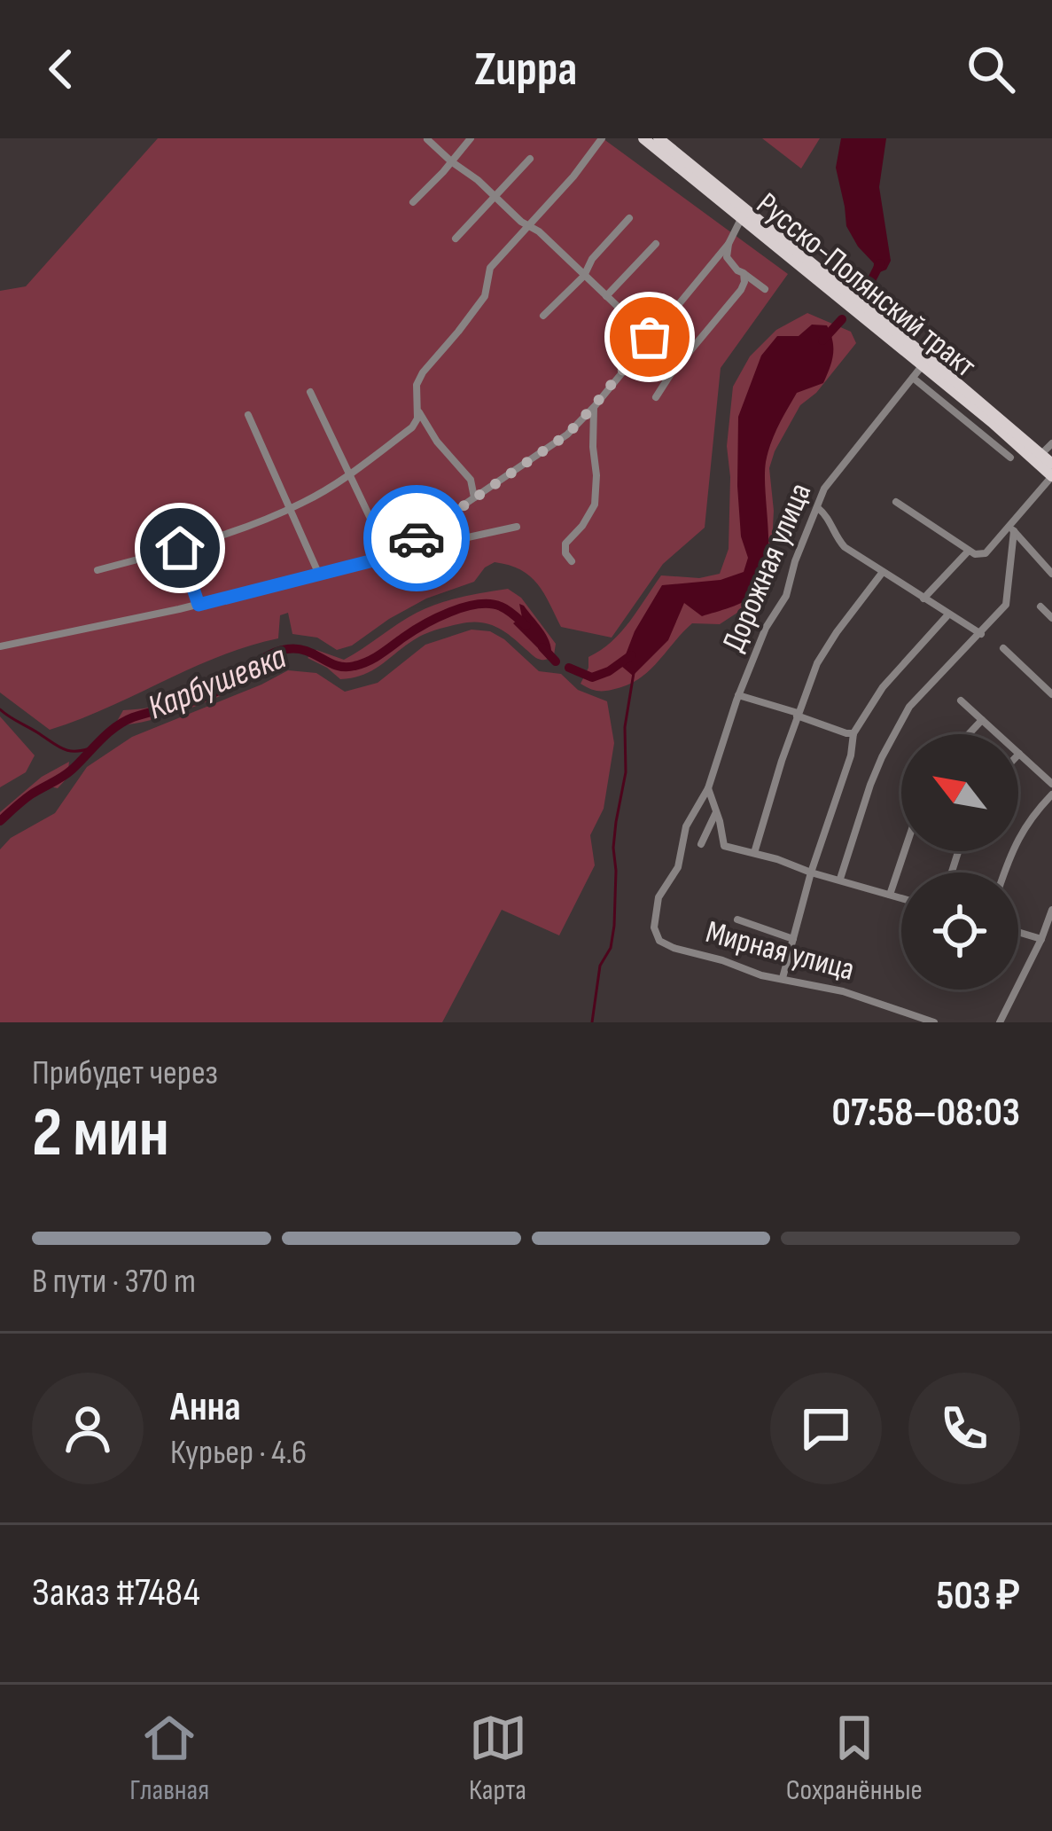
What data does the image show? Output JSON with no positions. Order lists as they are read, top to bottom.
{
  "streets": {
    "main road": ["Русско-Полянский тракт"],
    "street": ["Дорожная улица", "Мирная улица"]
  },
  "crossings": [
    ["Русско-Полянский тракт", "Дорожная улица"],
    ["Дорожная улица", "Мирная улица"]
  ],
  "water": ["Карбушевка"],
  "north": "top left",
  "page": {
    "header": "Zuppa",
    "heading": ["2 мин", "Прибудет через", "07:58–08:03"],
    "panel": [
      "Анна",
      "Курьер · 4.6",
      "Заказ #7484",
      "503 ₽"
    ],
    "bar": "В пути · 370 m",
    "tabs": ["Главная", "Карта", "Сохранённые"]
  }
}
